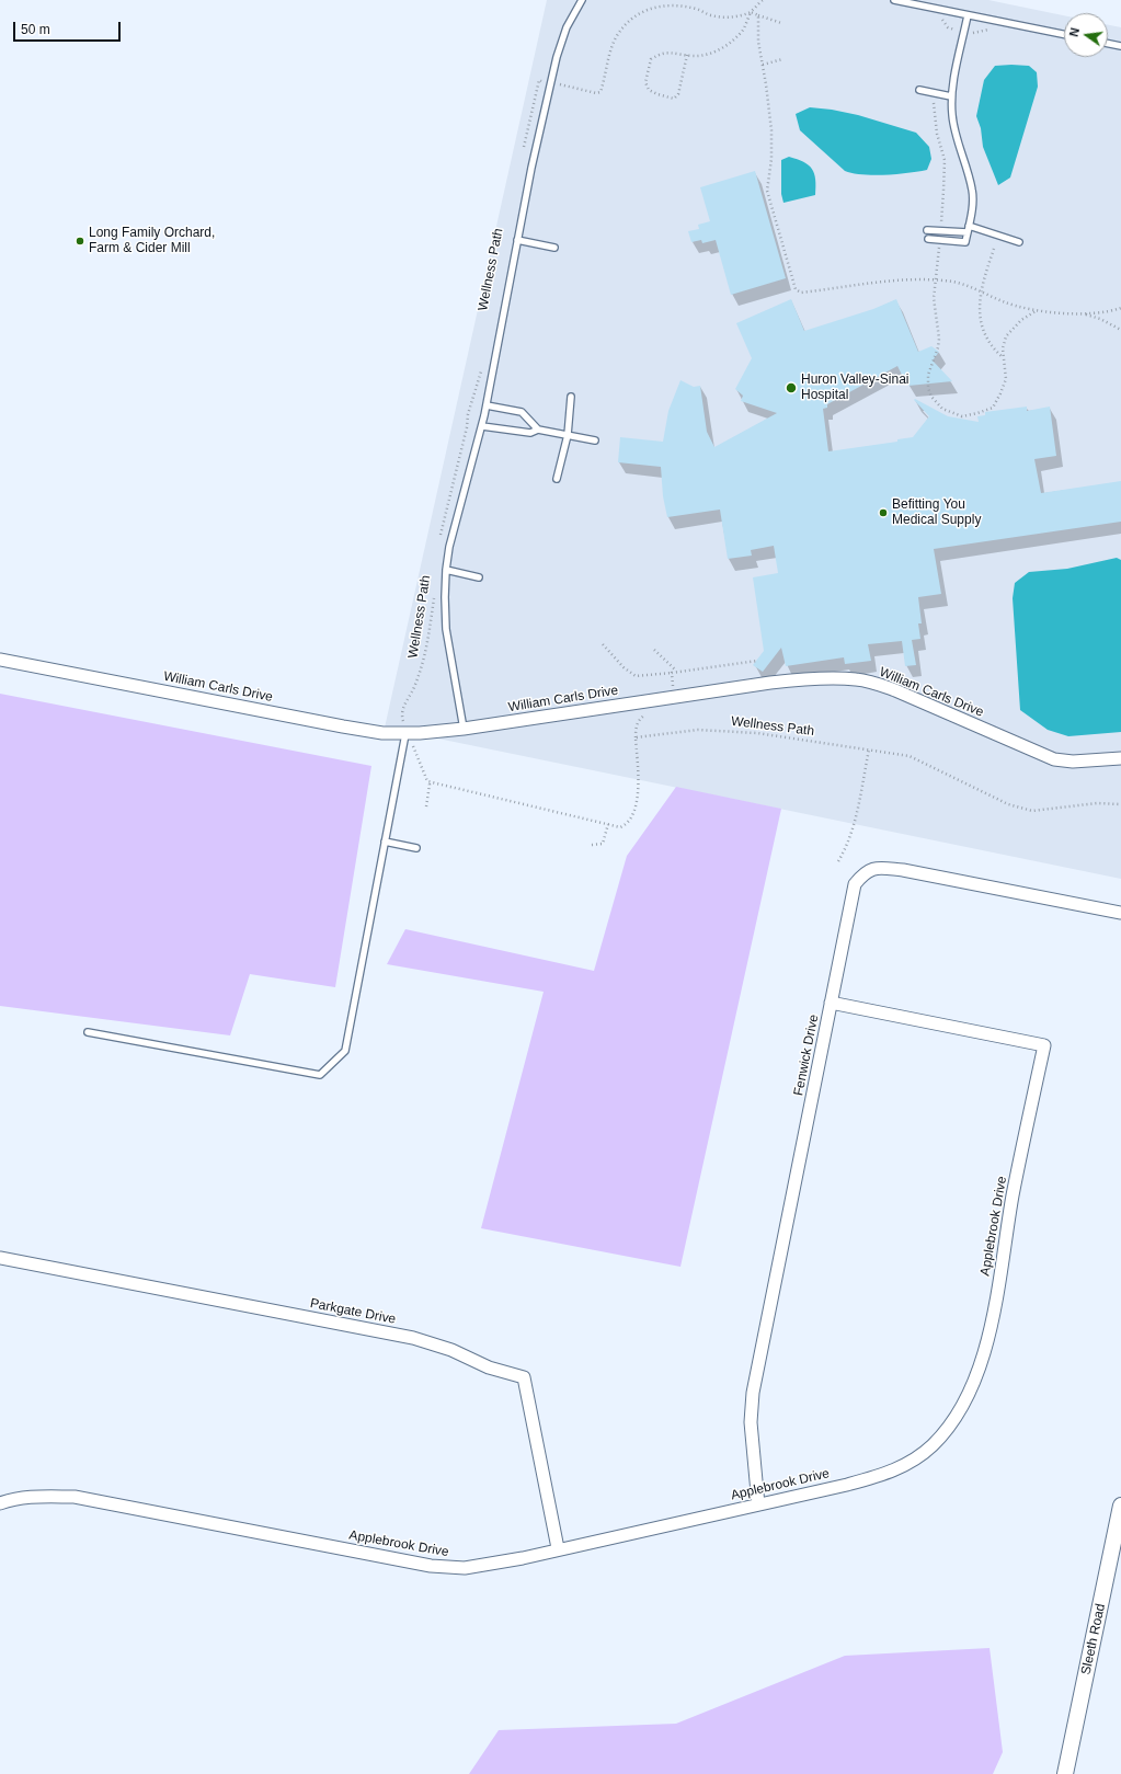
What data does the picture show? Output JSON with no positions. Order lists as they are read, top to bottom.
{
  "streets": {
    "street": [
      "William Carls Drive",
      "Fenwick Drive",
      "Applebrook Drive",
      "Parkgate Drive",
      "Sleeth Road"
    ],
    "path": ["Wellness Path"]
  },
  "crossings": [
    ["Wellness Path", "William Carls Drive"],
    ["Fenwick Drive", "Applebrook Drive"],
    ["Applebrook Drive", "Parkgate Drive"]
  ],
  "places": ["Long Family Orchard, Farm & Cider Mill", "Huron Valley-Sinai Hospital", "Befitting You Medical Supply"],
  "scale_bar": "50 m",
  "north": "left"
}
